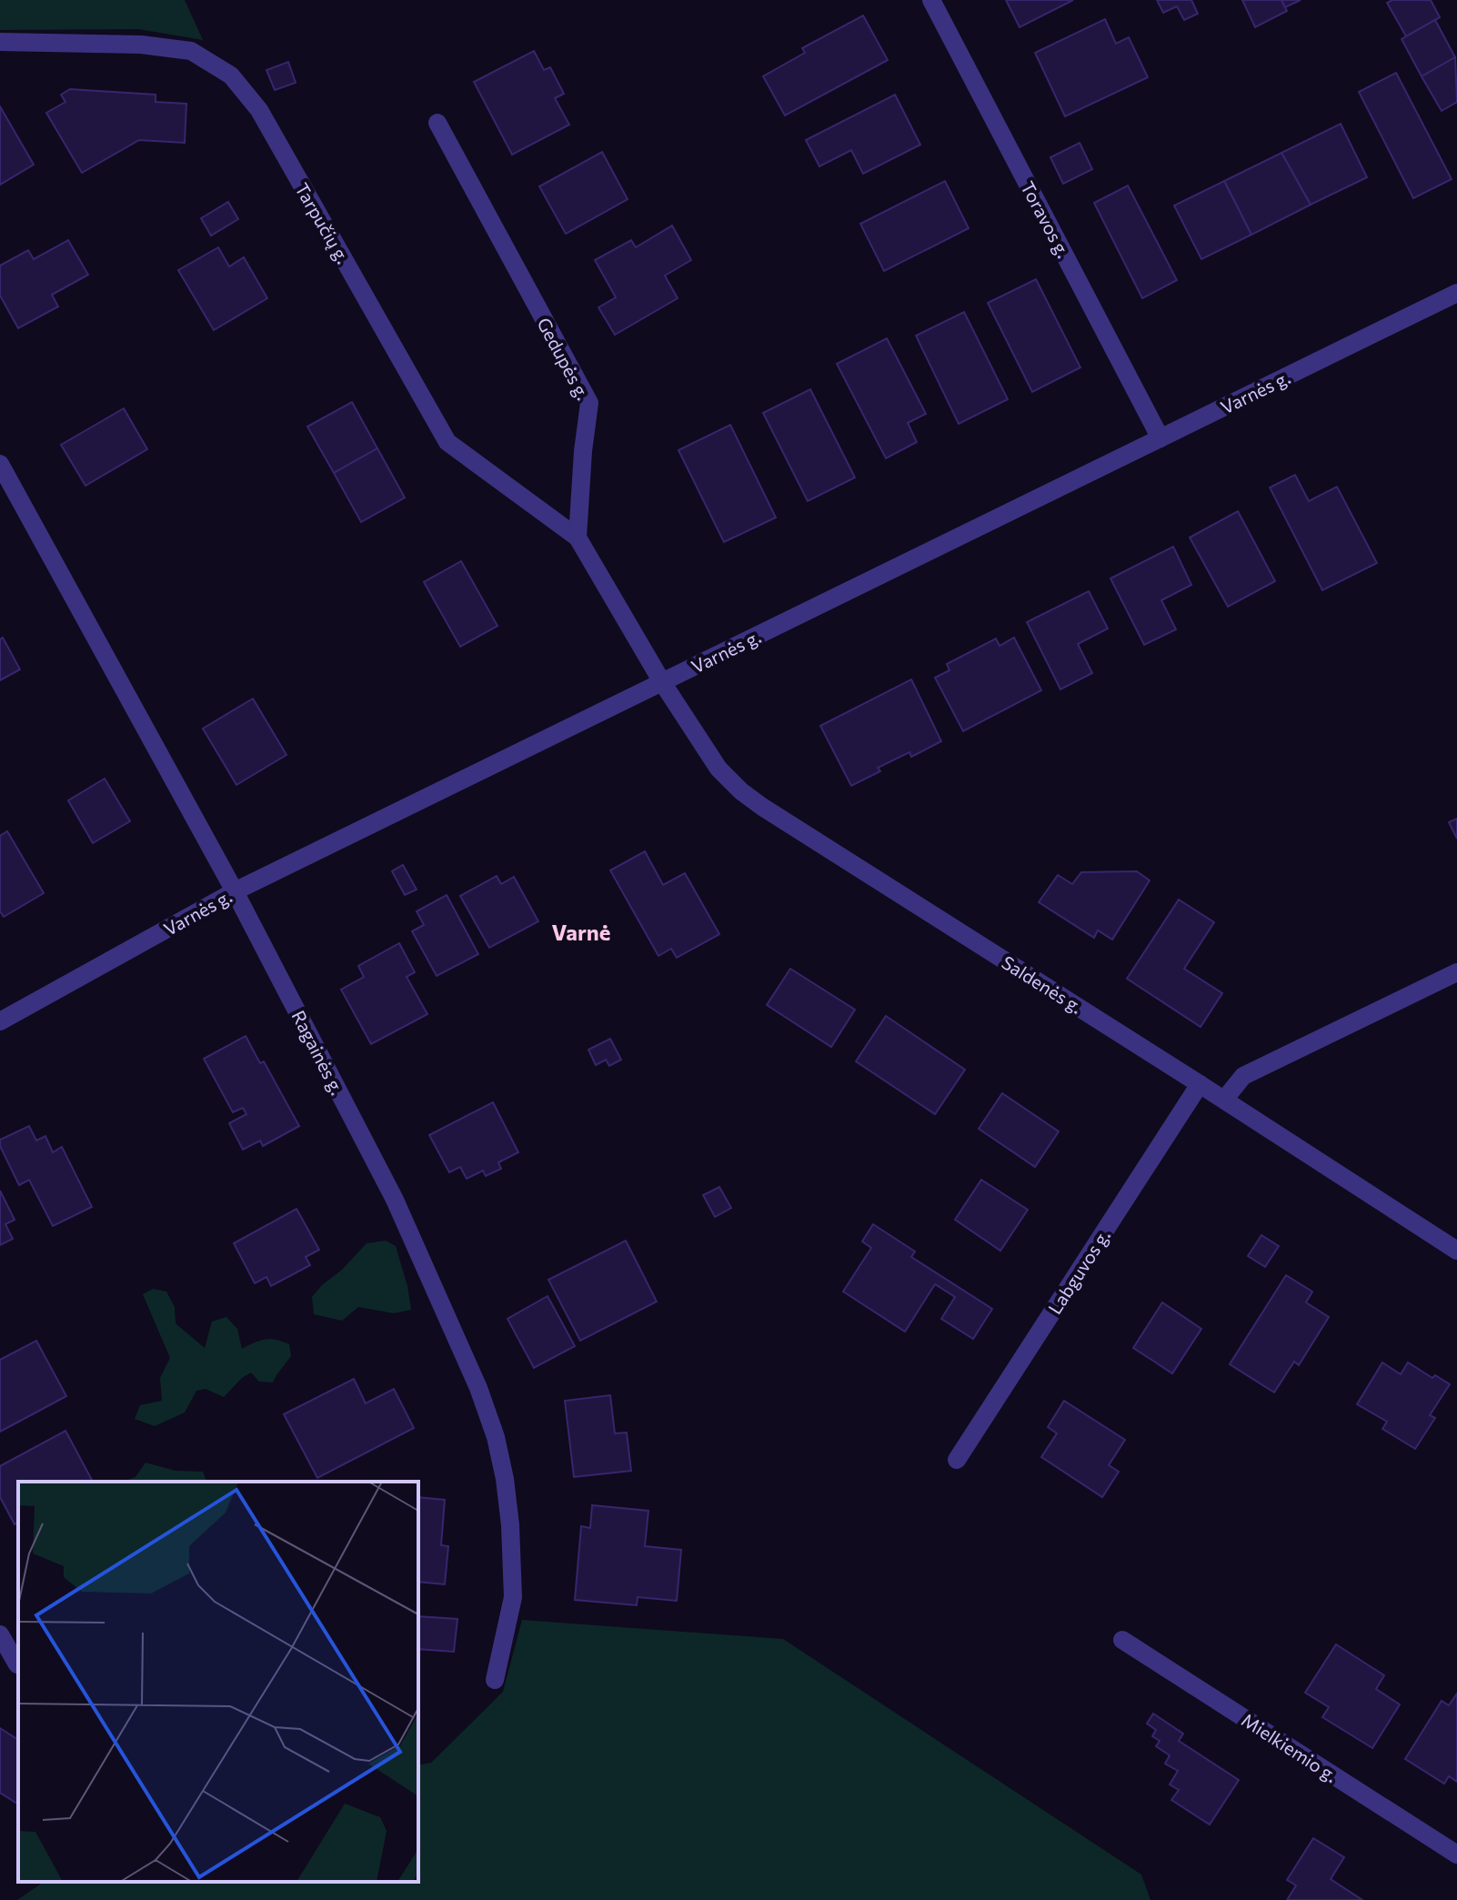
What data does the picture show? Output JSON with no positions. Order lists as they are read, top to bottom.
{
  "streets": {
    "street": [
      "Toravos g.",
      "Tarpučių g.",
      "Gedupės g.",
      "Varnės g.",
      "Saldenės g.",
      "Ragainės g.",
      "Labguvos g.",
      "Mielkiemio g."
    ]
  },
  "crossings": [
    ["Toravos g.", "Varnės g."],
    ["Tarpučių g.", "Gedupės g."],
    ["Varnės g.", "Saldenės g."],
    ["Varnės g.", "Ragainės g."],
    ["Saldenės g.", "Labguvos g."]
  ],
  "districts": ["Varnė"]
}
